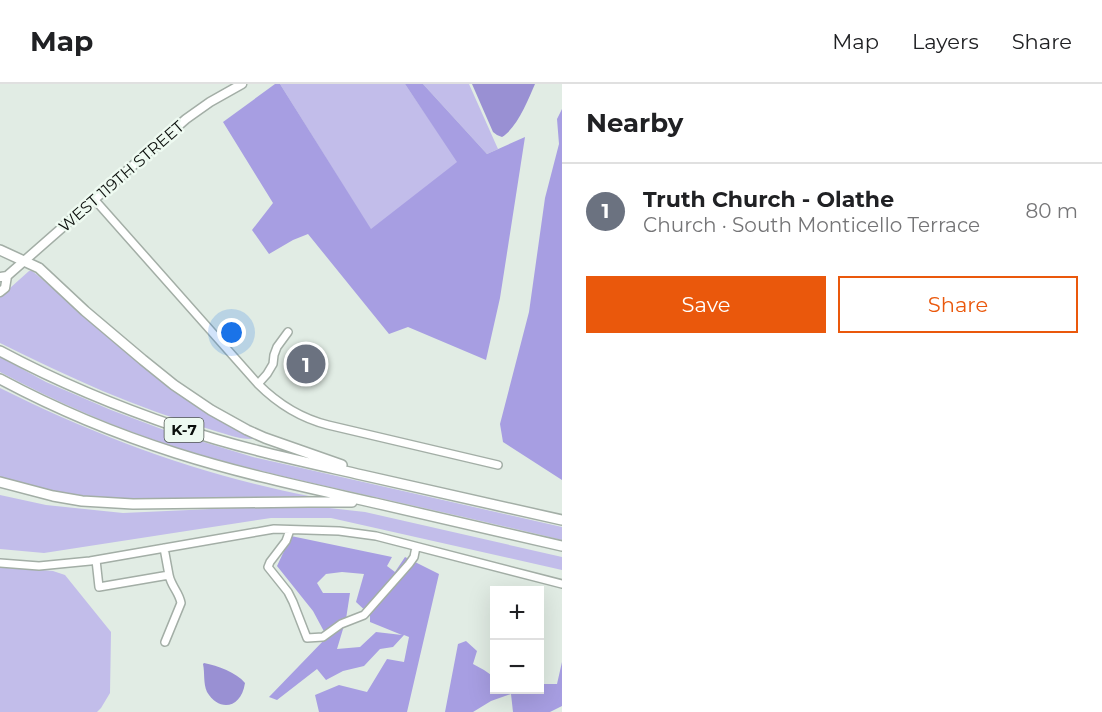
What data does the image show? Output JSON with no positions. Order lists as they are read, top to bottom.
{
  "streets": {
    "highway": ["K-7"],
    "main road": ["WEST 119TH STREET"]
  },
  "page": {
    "header": "Map",
    "nav": ["Map", "Layers", "Share"],
    "heading": "Nearby",
    "list": [
      {
        "mark": "1",
        "name": "Truth Church - Olathe",
        "note": "Church · South Monticello Terrace",
        "value": "80 m"
      }
    ],
    "buttons": ["Save", "Share"],
    "pins": "1",
    "map_buttons": ["+", "−"]
  }
}
